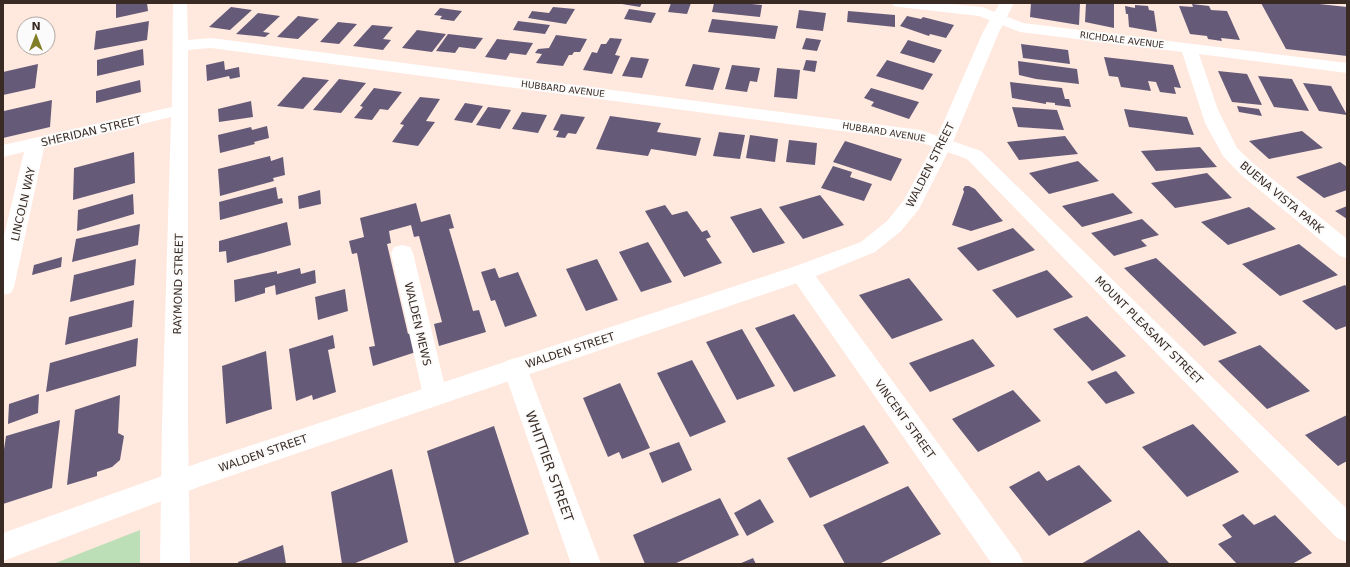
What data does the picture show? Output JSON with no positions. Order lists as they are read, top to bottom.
{
  "streets": {
    "street": [
      "RICHDALE AVENUE",
      "HUBBARD AVENUE",
      "SHERIDAN STREET",
      "WALDEN STREET",
      "BUENA VISTA PARK",
      "LINCOLN WAY",
      "RAYMOND STREET",
      "WALDEN MEWS",
      "MOUNT PLEASANT STREET",
      "VINCENT STREET",
      "WHITTIER STREET"
    ]
  },
  "crossings": [
    ["RICHDALE AVENUE", "WALDEN STREET"],
    ["RICHDALE AVENUE", "BUENA VISTA PARK"],
    ["HUBBARD AVENUE", "WALDEN STREET"],
    ["HUBBARD AVENUE", "RAYMOND STREET"],
    ["HUBBARD AVENUE", "MOUNT PLEASANT STREET"],
    ["SHERIDAN STREET", "LINCOLN WAY"],
    ["SHERIDAN STREET", "RAYMOND STREET"],
    ["WALDEN STREET", "RAYMOND STREET"],
    ["WALDEN STREET", "WALDEN MEWS"],
    ["WALDEN STREET", "MOUNT PLEASANT STREET"],
    ["WALDEN STREET", "VINCENT STREET"],
    ["WALDEN STREET", "WHITTIER STREET"]
  ],
  "north": "top"
}
